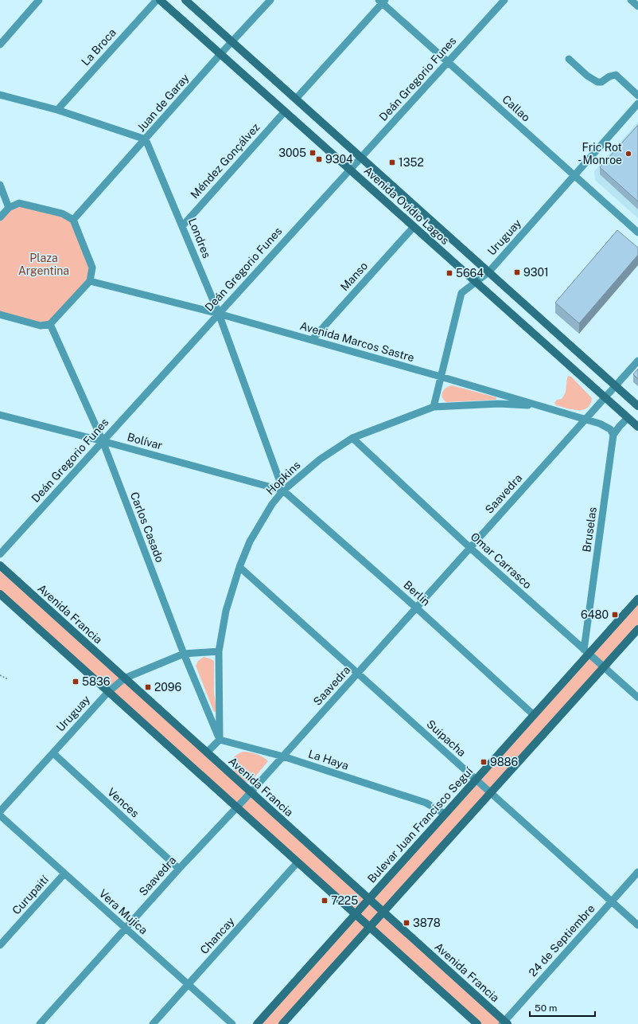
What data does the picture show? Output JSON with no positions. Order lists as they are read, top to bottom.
{
  "streets": {
    "main road": ["Avenida Ovidio Lagos", "Avenida Francia", "Bulevar Juan Francisco Seguí"],
    "street": [
      "La Broca",
      "Deán Gregorio Funes",
      "Juan de Garay",
      "Callao",
      "Méndez Gonçálvez",
      "Uruguay",
      "Londres",
      "Manso",
      "Avenida Marcos Sastre",
      "Bolívar",
      "Hopkins",
      "Saavedra",
      "Carlos Casado",
      "Bruselas",
      "Omar Carrasco",
      "Berlín",
      "Suipacha",
      "La Haya",
      "Vences",
      "Curupaití",
      "Vera Mujíca",
      "Chancay",
      "24 de Septiembre"
    ]
  },
  "crossings": [
    ["Deán Gregorio Funes", "Callao"],
    ["Deán Gregorio Funes", "Avenida Ovidio Lagos"],
    ["Deán Gregorio Funes", "Londres"],
    ["Deán Gregorio Funes", "Avenida Marcos Sastre"],
    ["Deán Gregorio Funes", "Bolívar"],
    ["Deán Gregorio Funes", "Carlos Casado"],
    ["Juan de Garay", "Avenida Ovidio Lagos"],
    ["Juan de Garay", "Londres"],
    ["Callao", "Uruguay"],
    ["Méndez Gonçálvez", "Avenida Ovidio Lagos"],
    ["Méndez Gonçálvez", "Londres"],
    ["Avenida Ovidio Lagos", "Uruguay"],
    ["Avenida Ovidio Lagos", "Manso"],
    ["Avenida Ovidio Lagos", "Saavedra"],
    ["Avenida Ovidio Lagos", "Bruselas"],
    ["Uruguay", "Avenida Marcos Sastre"],
    ["Uruguay", "Hopkins"],
    ["Uruguay", "Carlos Casado"],
    ["Uruguay", "Avenida Francia"],
    ["Uruguay", "Vences"],
    ["Londres", "Avenida Marcos Sastre"],
    ["Londres", "Bolívar"],
    ["Londres", "Hopkins"],
    ["Londres", "Berlín"],
    ["Manso", "Avenida Marcos Sastre"],
    ["Avenida Marcos Sastre", "Hopkins"],
    ["Avenida Marcos Sastre", "Saavedra"],
    ["Avenida Marcos Sastre", "Bruselas"],
    ["Bolívar", "Hopkins"],
    ["Bolívar", "Carlos Casado"],
    ["Bolívar", "Berlín"],
    ["Hopkins", "Carlos Casado"],
    ["Hopkins", "Omar Carrasco"],
    ["Hopkins", "Berlín"],
    ["Hopkins", "Suipacha"],
    ["Hopkins", "La Haya"],
    ["Saavedra", "Omar Carrasco"],
    ["Saavedra", "Berlín"],
    ["Saavedra", "Avenida Francia"],
    ["Saavedra", "Suipacha"],
    ["Saavedra", "La Haya"],
    ["Saavedra", "Vences"],
    ["Saavedra", "Vera Mujíca"],
    ["Carlos Casado", "La Haya"],
    ["Bruselas", "Omar Carrasco"],
    ["Bruselas", "Bulevar Juan Francisco Seguí"],
    ["Omar Carrasco", "Bulevar Juan Francisco Seguí"],
    ["Berlín", "Bulevar Juan Francisco Seguí"],
    ["Avenida Francia", "Bulevar Juan Francisco Seguí"],
    ["Avenida Francia", "24 de Septiembre"],
    ["Suipacha", "Bulevar Juan Francisco Seguí"],
    ["Suipacha", "24 de Septiembre"],
    ["La Haya", "Bulevar Juan Francisco Seguí"],
    ["Curupaití", "Vera Mujíca"],
    ["Vera Mujíca", "Chancay"]
  ],
  "parks": ["Plaza Argentina"],
  "places": {
    "transit": [
      "3005",
      "9304",
      "1352",
      "9301",
      "5664",
      "6480",
      "5836",
      "2096",
      "9886",
      "7225",
      "3878"
    ],
    "other": ["Fric Rot - Monroe"]
  },
  "scale_bar": "50 m"
}
